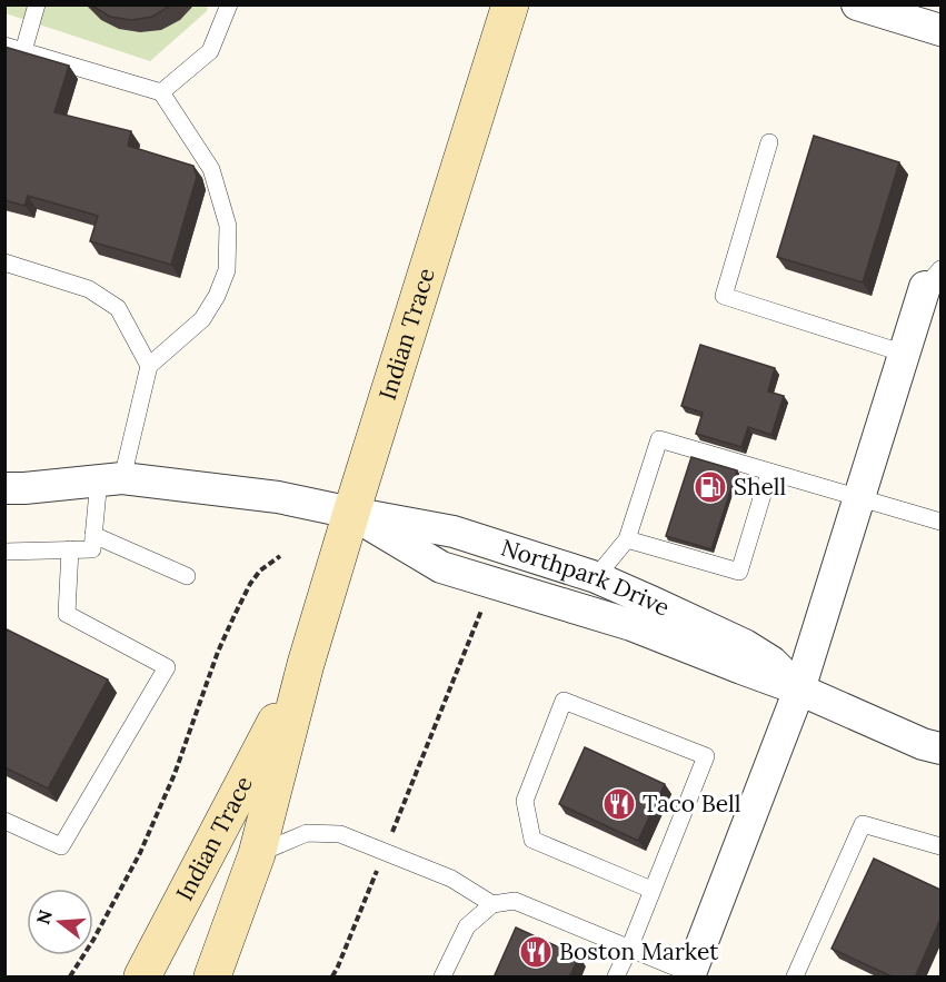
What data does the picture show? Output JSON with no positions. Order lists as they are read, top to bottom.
{
  "streets": {
    "street": ["Indian Trace", "Northpark Drive"]
  },
  "crossings": [
    ["Indian Trace", "Northpark Drive"]
  ],
  "places": {
    "fuel station": ["Shell"],
    "restaurant": ["Taco Bell", "Boston Market"]
  },
  "north": "left"
}
